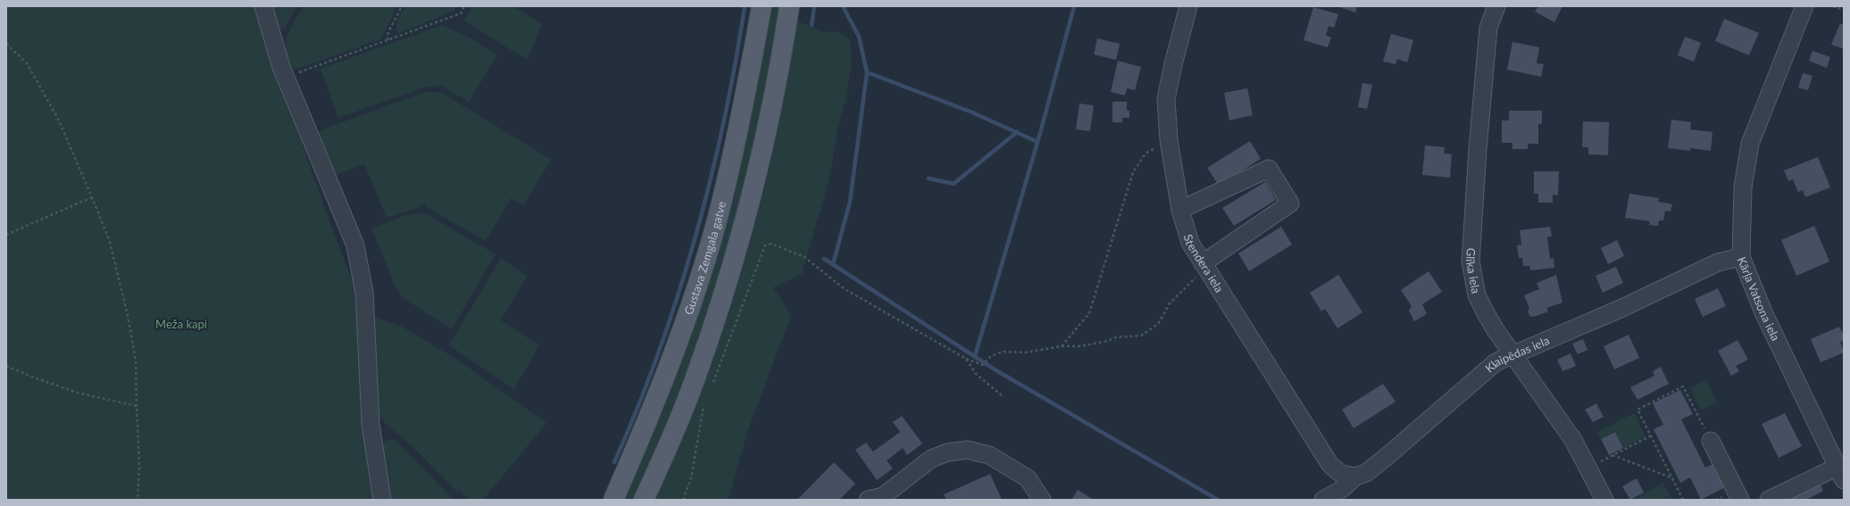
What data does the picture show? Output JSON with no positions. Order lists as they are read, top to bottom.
{
  "streets": {
    "main road": ["Gustava Zemgala gatve"],
    "street": [
      "Stendera iela",
      "Glika iela",
      "Kārļa Vatsona iela",
      "Klaipēdas iela"
    ]
  },
  "crossings": [
    ["Stendera iela", "Klaipēdas iela"],
    ["Glika iela", "Klaipēdas iela"],
    ["Kārļa Vatsona iela", "Klaipēdas iela"]
  ],
  "parks": ["Meža kapi"]
}
